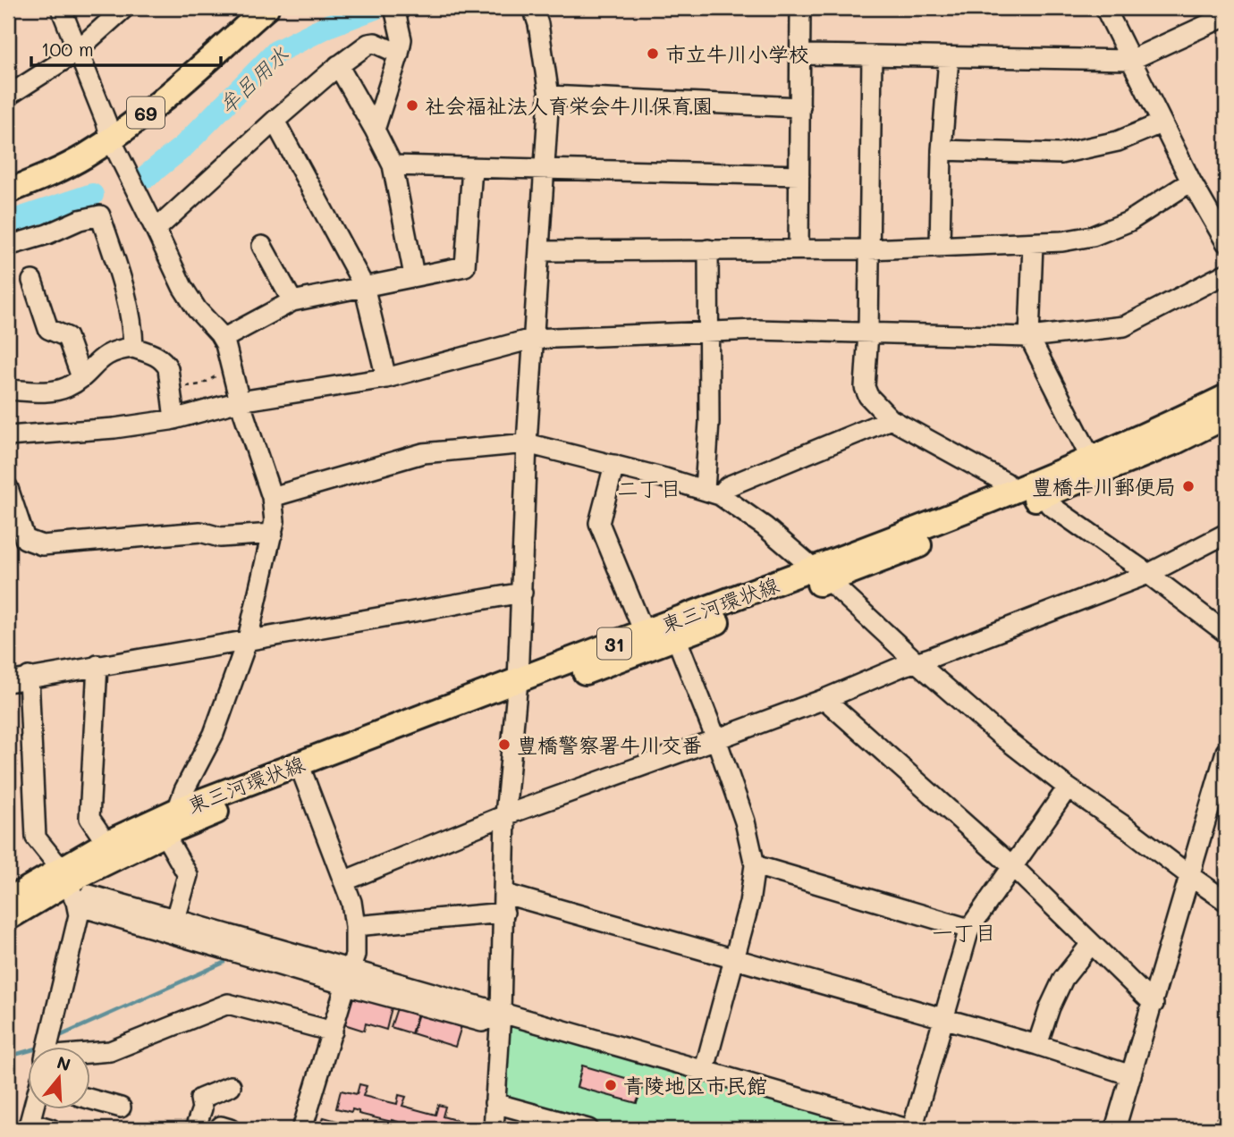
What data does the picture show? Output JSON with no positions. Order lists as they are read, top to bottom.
{
  "streets": {
    "main road": ["69", "東三河環状線", "31"]
  },
  "districts": ["二丁目", "一丁目"],
  "water": ["牟呂用水"],
  "places": [
    "市立牛川小学校",
    "社会福祉法人育栄会牛川保育園",
    "豊橋牛川郵便局",
    "豊橋警察署牛川交番",
    "青陵地区市民館"
  ],
  "scale_bar": "100 m",
  "north": "top"
}
